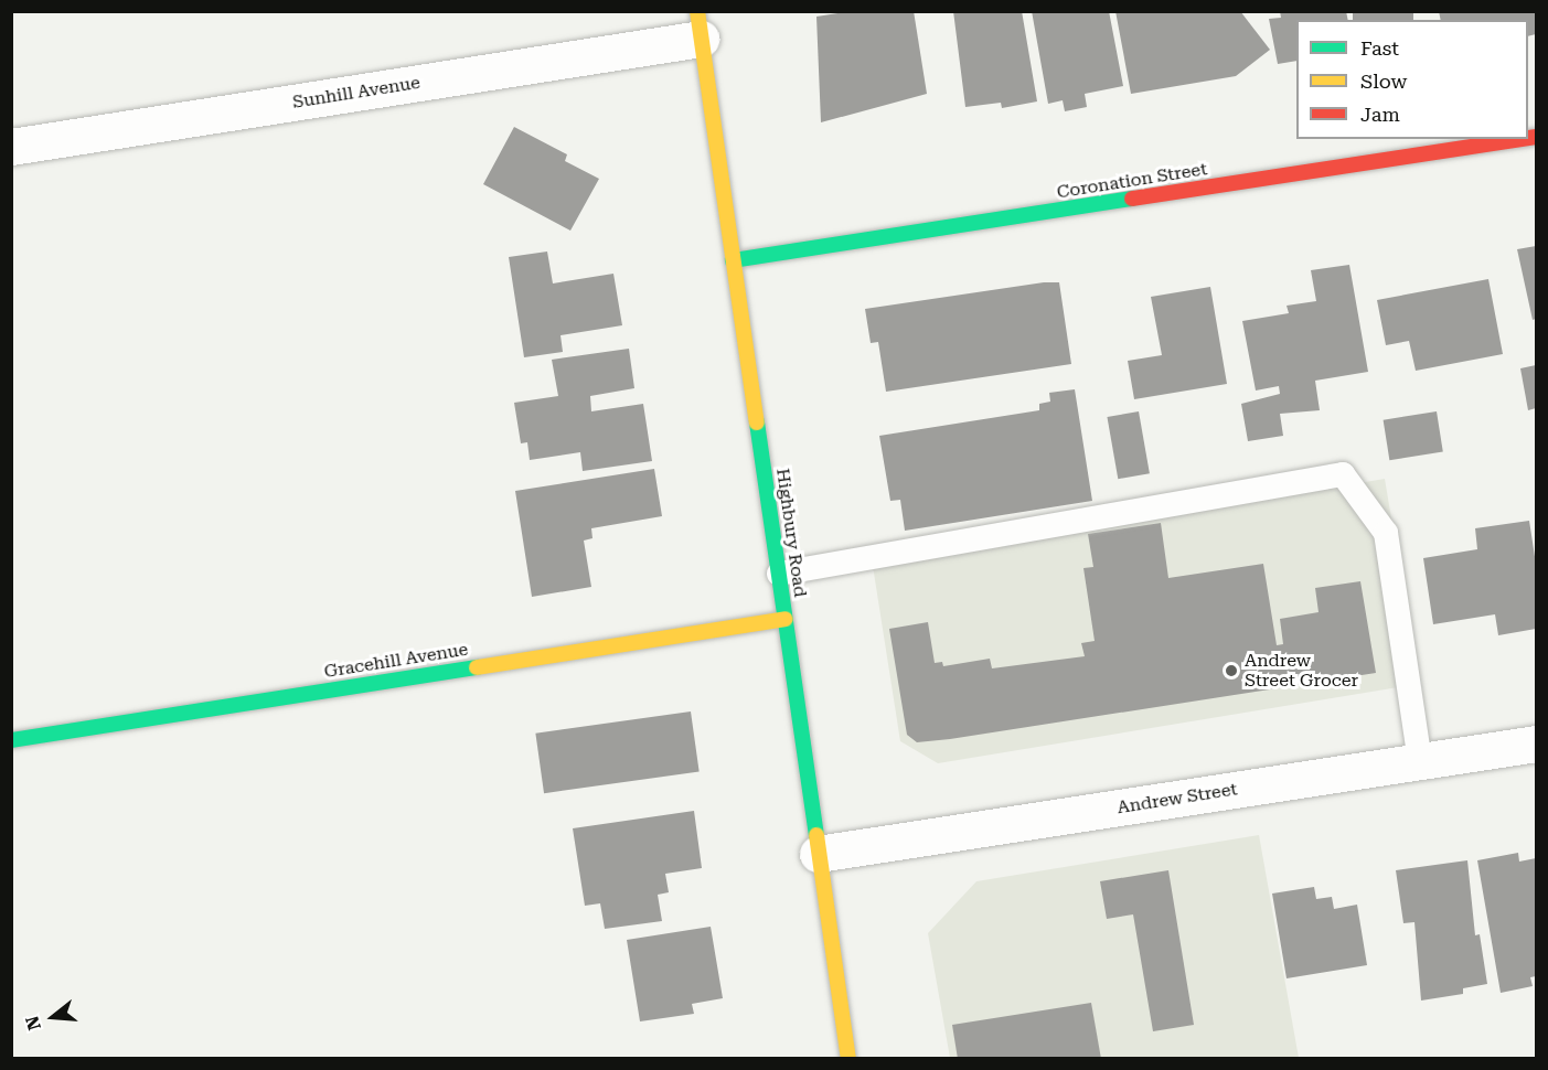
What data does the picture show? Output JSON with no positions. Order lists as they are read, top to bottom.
{
  "streets": {
    "street": [
      "Sunhill Avenue",
      "Coronation Street",
      "Highbury Road",
      "Gracehill Avenue",
      "Andrew Street"
    ]
  },
  "crossings": [
    ["Sunhill Avenue", "Highbury Road"],
    ["Coronation Street", "Highbury Road"],
    ["Highbury Road", "Gracehill Avenue"],
    ["Highbury Road", "Andrew Street"]
  ],
  "places": ["Andrew Street Grocer"],
  "legend": ["Fast", "Slow", "Jam"],
  "north": "left"
}
